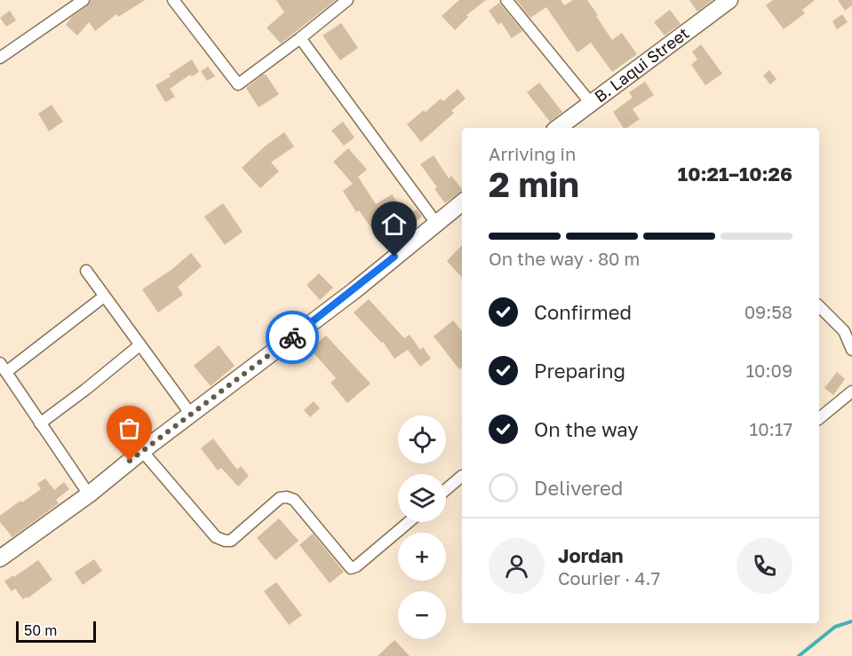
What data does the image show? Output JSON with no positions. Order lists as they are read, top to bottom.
{
  "streets": {
    "main road": ["B. Laqui Street"]
  },
  "scale_bar": "50 m",
  "page": {
    "heading": ["2 min", "Arriving in", "10:21–10:26"],
    "panel": ["Jordan", "Courier · 4.7"],
    "bar": "On the way · 80 m",
    "list": [
      ["Confirmed", "09:58"],
      ["Preparing", "10:09"],
      ["On the way", "10:17"],
      "Delivered"
    ],
    "map_buttons": ["+", "−"],
    "scale": "50 m"
  }
}
